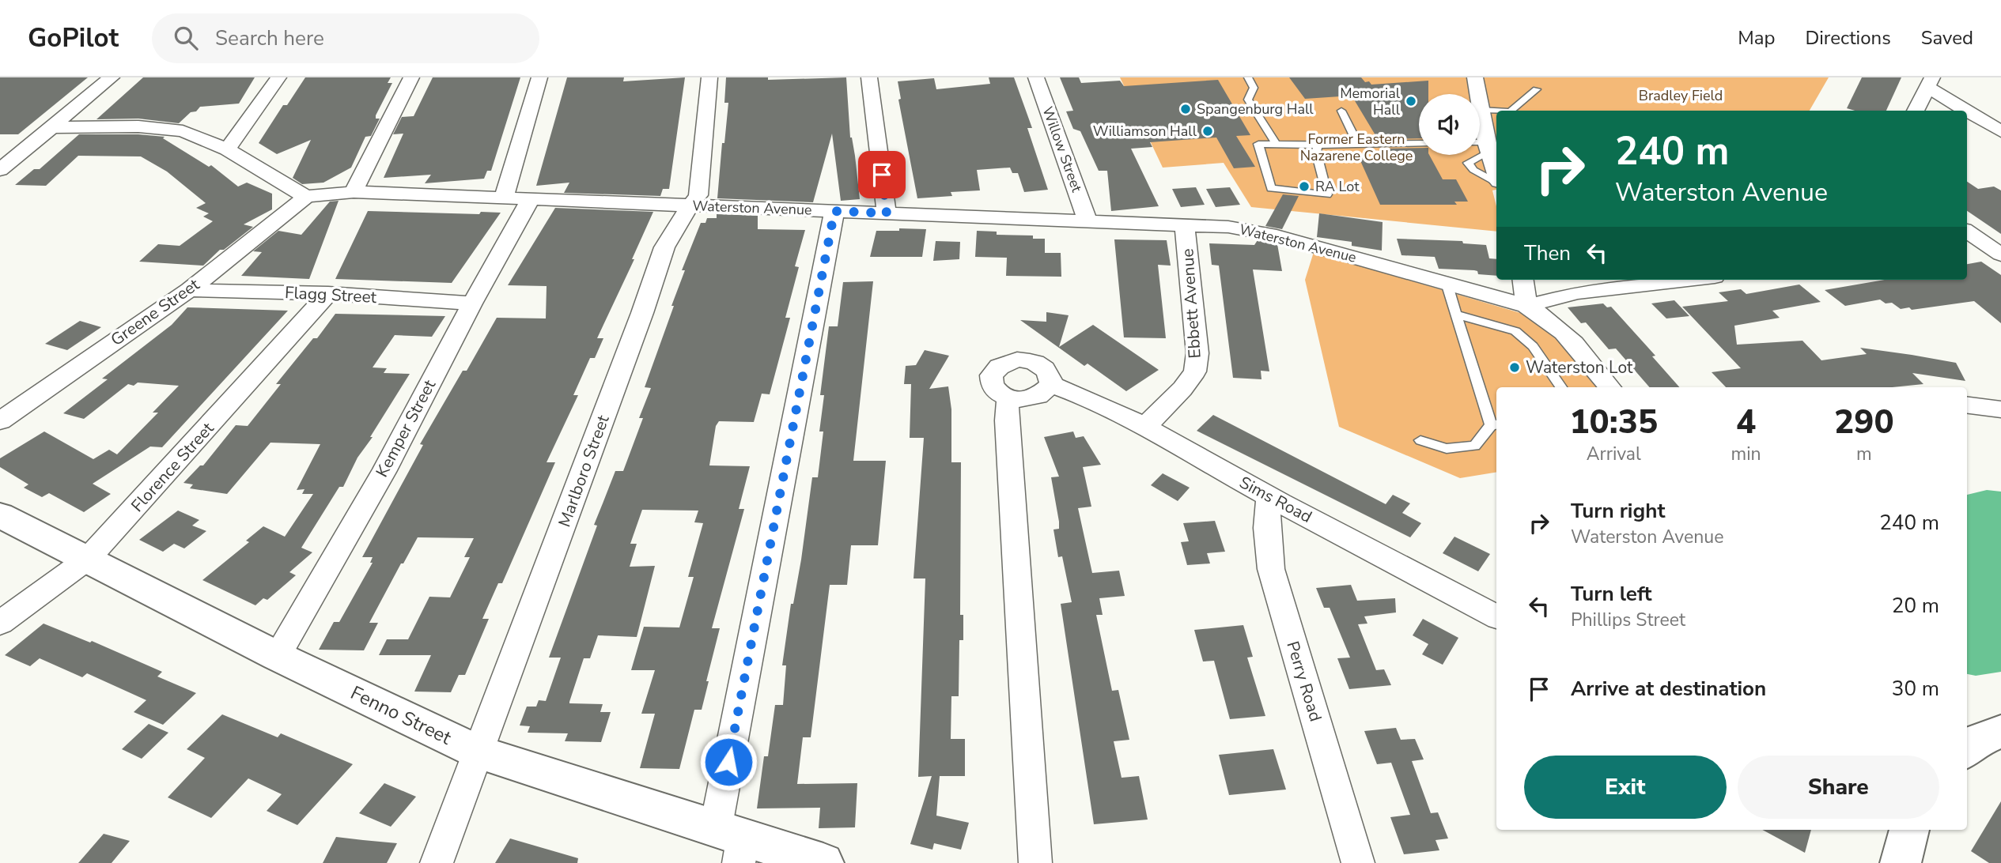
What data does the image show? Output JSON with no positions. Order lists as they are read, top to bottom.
{
  "streets": {
    "street": [
      "Willow Street",
      "Waterston Avenue",
      "Flagg Street",
      "Ebbett Avenue",
      "Greene Street",
      "Kemper Street",
      "Florence Street",
      "Marlboro Street",
      "Sims Road",
      "Perry Road",
      "Fenno Street"
    ]
  },
  "crossings": [
    ["Willow Street", "Waterston Avenue"],
    ["Waterston Avenue", "Ebbett Avenue"],
    ["Waterston Avenue", "Greene Street"],
    ["Waterston Avenue", "Kemper Street"],
    ["Waterston Avenue", "Marlboro Street"],
    ["Flagg Street", "Greene Street"],
    ["Flagg Street", "Kemper Street"],
    ["Flagg Street", "Florence Street"],
    ["Ebbett Avenue", "Sims Road"],
    ["Kemper Street", "Fenno Street"],
    ["Florence Street", "Fenno Street"],
    ["Marlboro Street", "Fenno Street"],
    ["Sims Road", "Perry Road"]
  ],
  "parks": ["Bradley Field", "Former Eastern Nazarene College"],
  "places": [
    "Memorial Hall",
    "Spangenburg Hall",
    "Williamson Hall",
    "RA Lot",
    "Waterston Lot"
  ],
  "page": {
    "header": "GoPilot",
    "search": "Search here",
    "nav": ["Map", "Directions", "Saved"],
    "turn": ["240 m", "Waterston Avenue"],
    "then": "Then",
    "eta": [
      "10:35",
      "Arrival",
      "4",
      "min",
      "290",
      "m"
    ],
    "list": [
      {
        "name": "Turn right",
        "note": "Waterston Avenue",
        "value": "240 m"
      },
      {
        "name": "Turn left",
        "note": "Phillips Street",
        "value": "20 m"
      },
      {
        "name": "Arrive at destination",
        "value": "30 m"
      }
    ],
    "buttons": ["Exit", "Share"]
  }
}
